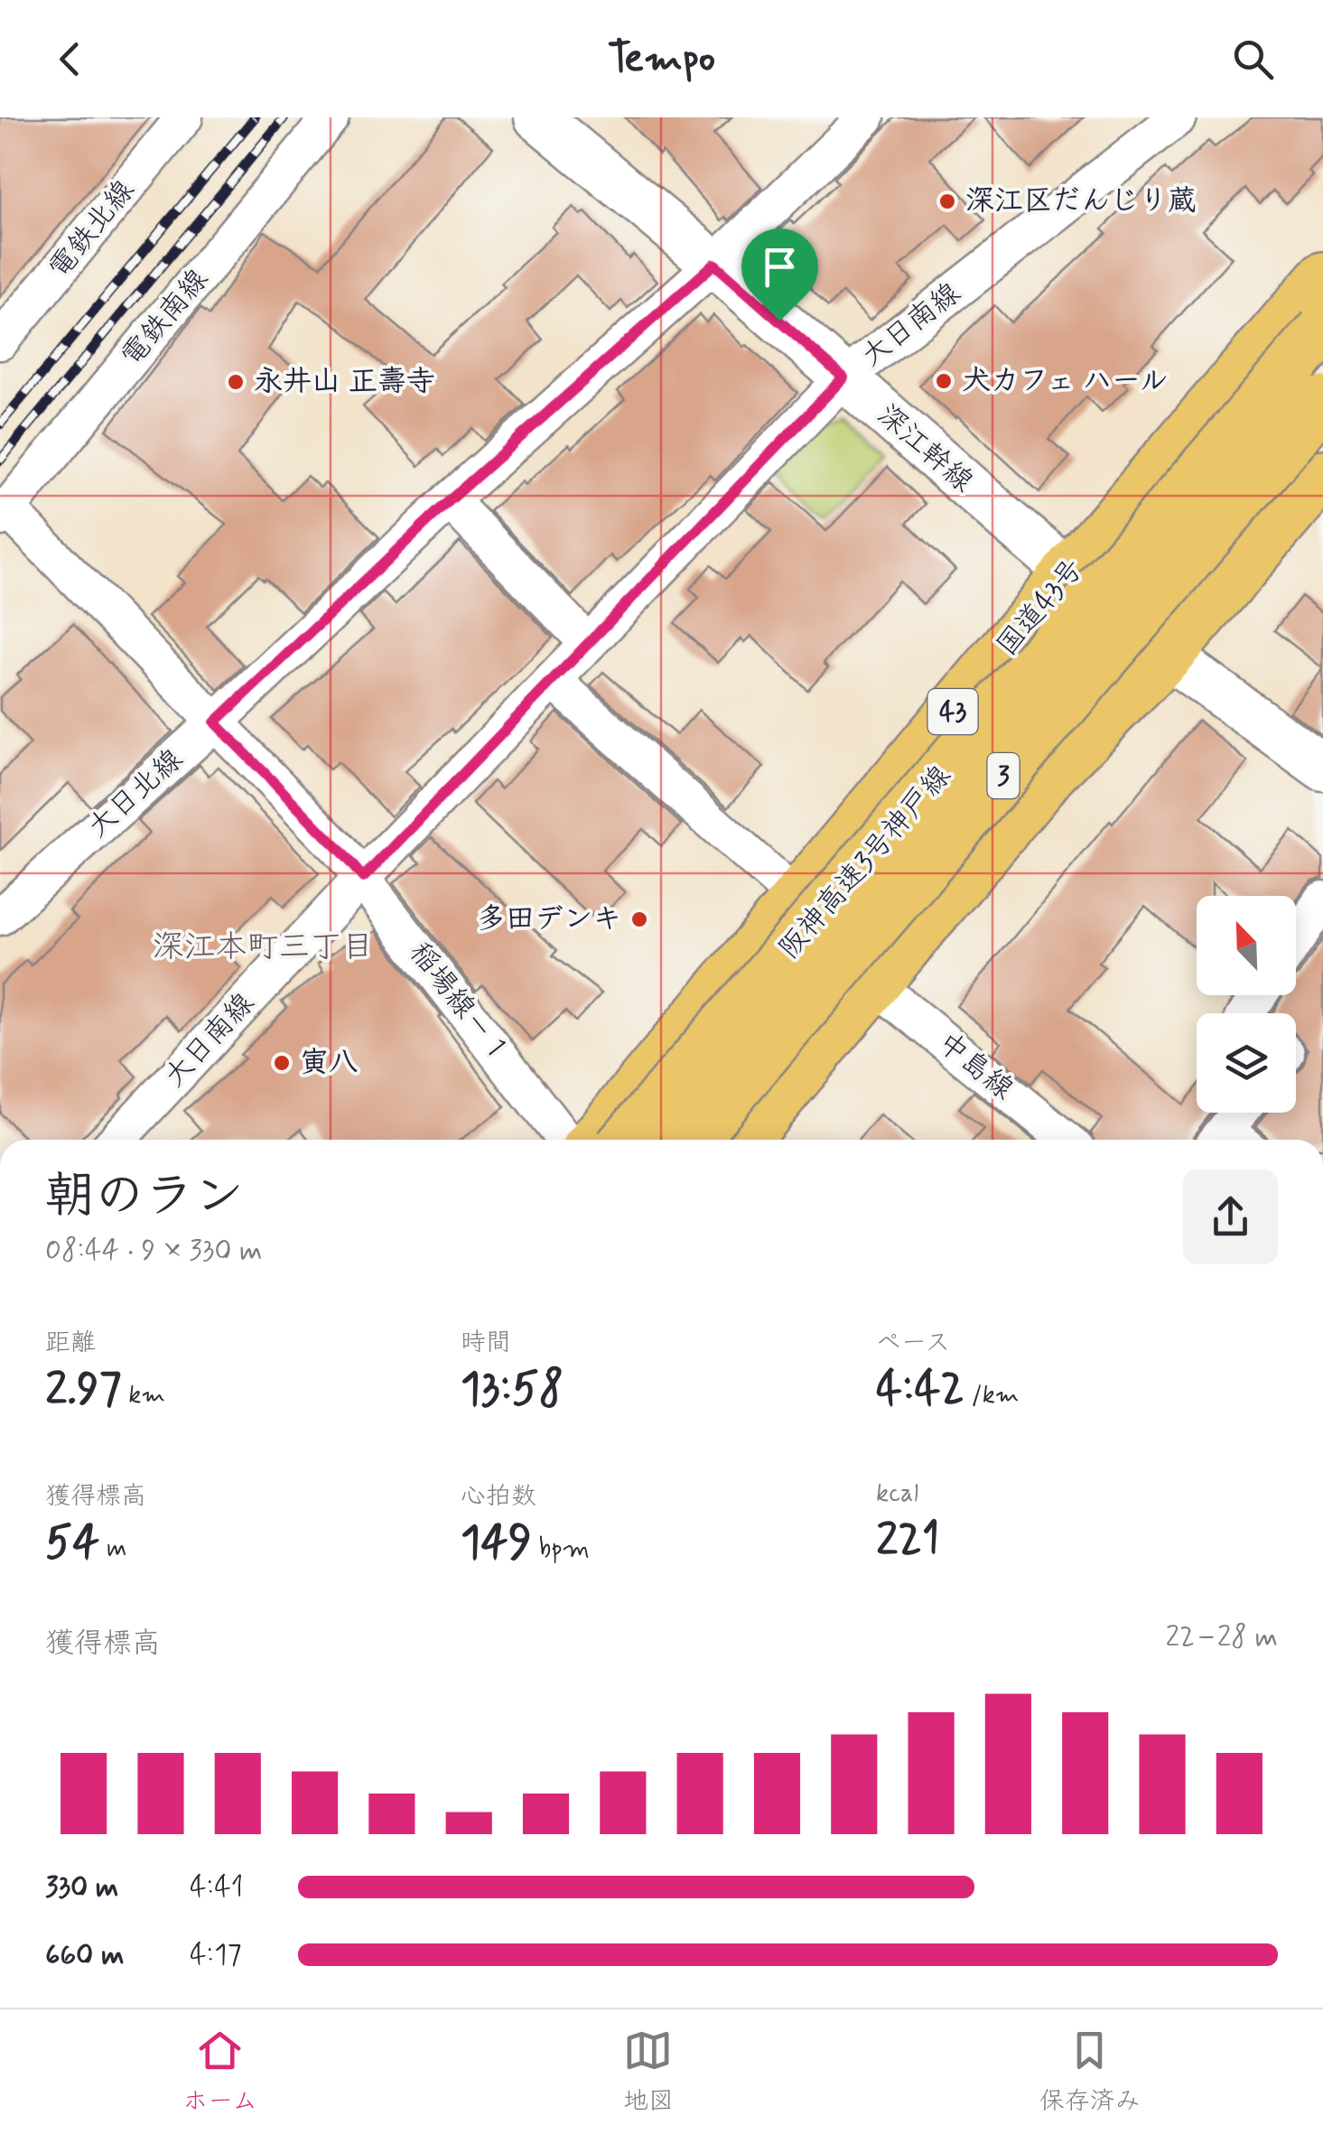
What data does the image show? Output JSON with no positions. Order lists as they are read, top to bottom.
{
  "streets": {
    "highway": [
      "国道43号",
      "43",
      "3",
      "阪神高速3号神戸線"
    ],
    "street": [
      "電鉄北線",
      "電鉄南線",
      "大日南線",
      "深江幹線",
      "大日北線",
      "稲場線－１",
      "中島線"
    ]
  },
  "crossings": [
    ["電鉄南線", "稲場線－１"],
    ["大日南線", "深江幹線"],
    ["大日南線", "稲場線－１"],
    ["深江幹線", "国道43号"],
    ["深江幹線", "大日北線"],
    ["大日北線", "稲場線－１"]
  ],
  "districts": ["深江本町三丁目"],
  "places": [
    "深江区だんじり蔵",
    "犬カフェ ハール",
    "永井山 正壽寺",
    "多田デンキ",
    "寅八"
  ],
  "north": "top left",
  "page": {
    "header": "Tempo",
    "heading": ["朝のラン", "08:44 · 9 × 330 m"],
    "stats": [
      ["距離", "2.97 km"],
      ["時間", "13:58"],
      ["ペース", "4:42 /km"],
      ["獲得標高", "54 m"],
      ["心拍数", "149 bpm"],
      ["kcal", "221"]
    ],
    "chart": ["獲得標高", "22–28 m"],
    "list": [
      {
        "name": "330 m",
        "note": "4:41"
      },
      {
        "name": "660 m",
        "note": "4:17"
      }
    ],
    "tabs": ["ホーム", "地図", "保存済み"]
  }
}
